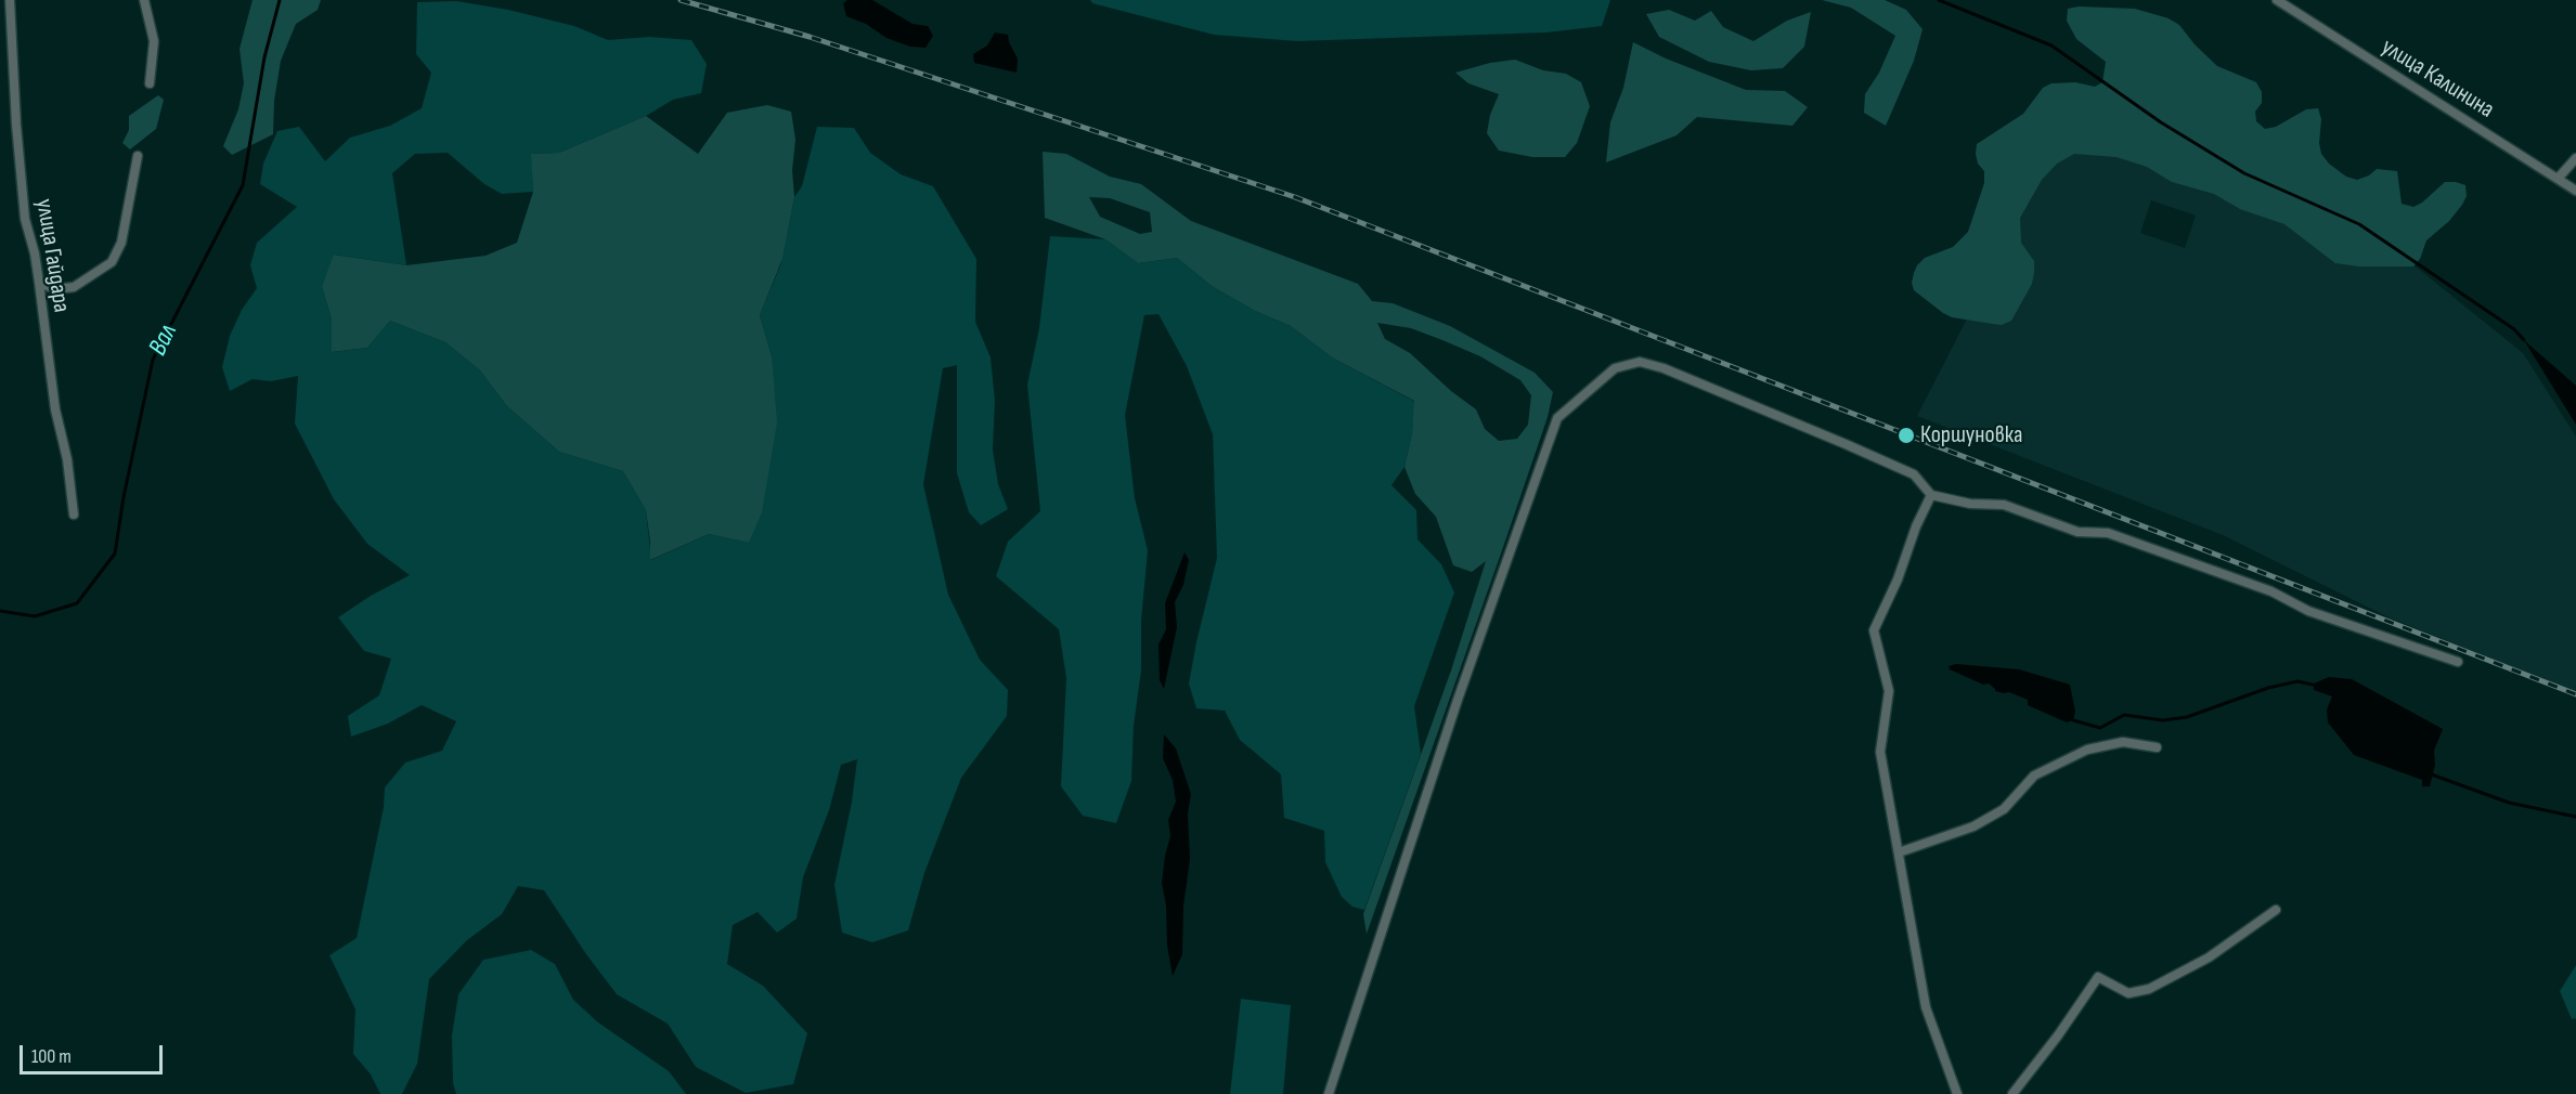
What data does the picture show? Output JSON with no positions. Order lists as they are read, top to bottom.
{
  "streets": {
    "street": ["улица Калинина", "улица Гайдара"]
  },
  "water": ["Вал"],
  "places": ["Коршуновка"],
  "scale_bar": "100 m"
}
